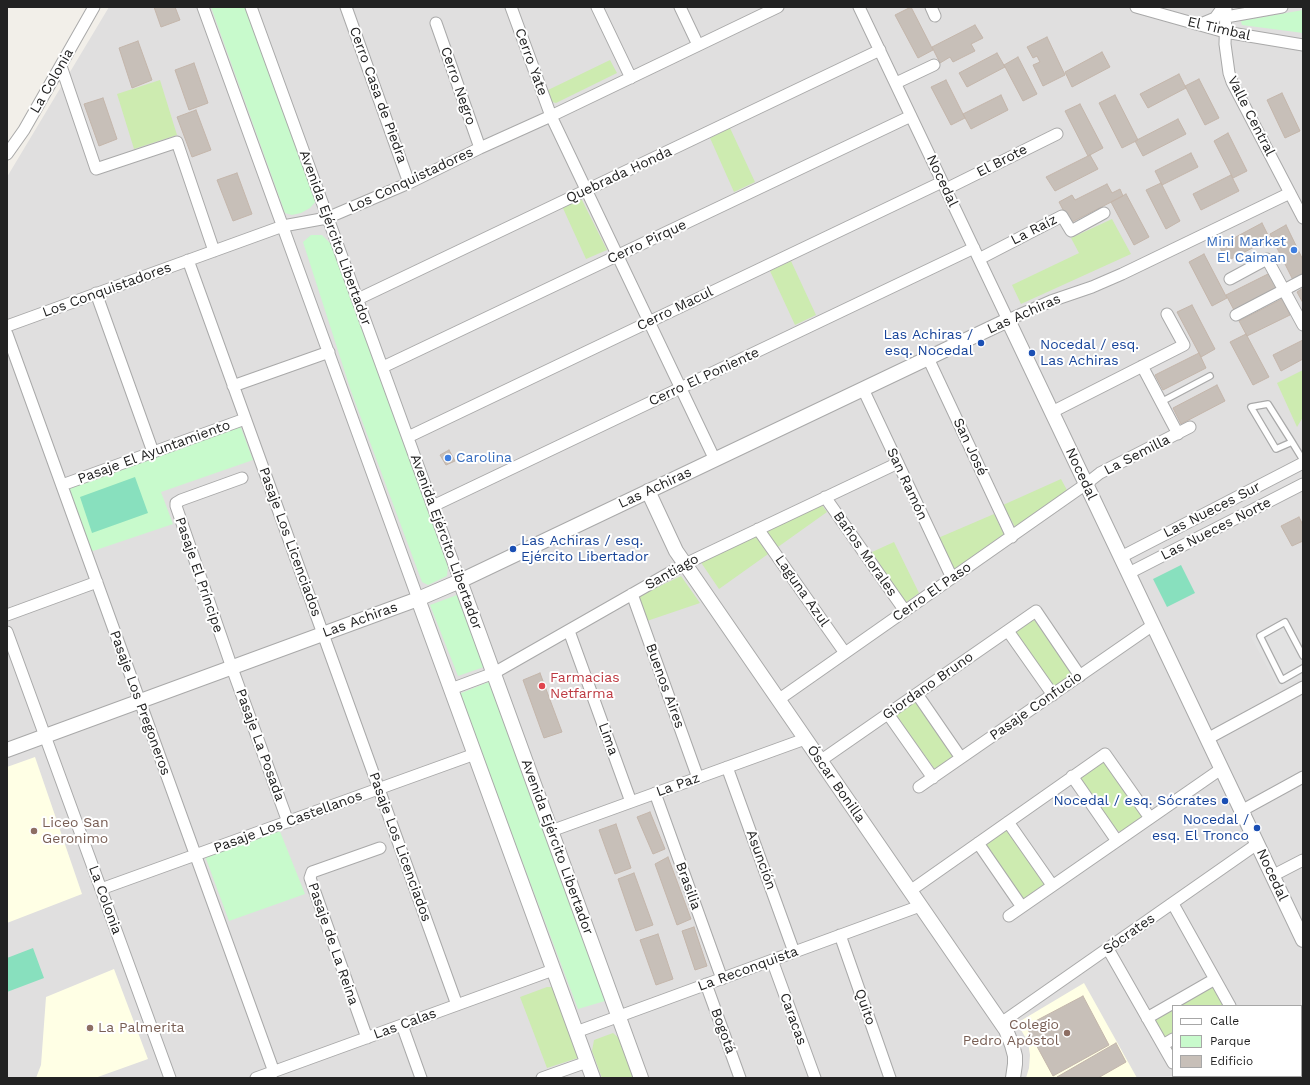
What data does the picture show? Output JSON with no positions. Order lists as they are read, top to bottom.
{
  "streets": {
    "street": [
      "El Timbal",
      "Cerro Yate",
      "La Colonia",
      "Cerro Negro",
      "Cerro Casa de Piedra",
      "Valle Central",
      "El Brote",
      "Quebrada Honda",
      "Los Conquistadores",
      "Nocedal",
      "La Raíz",
      "Avenida Ejército Libertador",
      "Cerro Pirque",
      "Cerro Macul",
      "Las Achiras",
      "Cerro El Poniente",
      "San José",
      "Pasaje El Ayuntamiento",
      "La Semilla",
      "San Ramón",
      "Las Nueces Sur",
      "Las Nueces Norte",
      "Pasaje Los Licenciados",
      "Baños Morales",
      "Santiago",
      "Pasaje El Príncipe",
      "Laguna Azul",
      "Cerro El Paso",
      "Buenos Aires",
      "Giordano Bruno",
      "Pasaje Los Pregoneros",
      "Pasaje Confucio",
      "Lima",
      "Pasaje La Posada",
      "Óscar Bonilla",
      "La Paz",
      "Pasaje Los Castellanos",
      "Asunción",
      "Brasilia",
      "Sócrates",
      "Pasaje de La Reina",
      "La Reconquista",
      "Quito",
      "Caracas",
      "Las Calas",
      "Bogotá"
    ]
  },
  "crossings": [
    ["El Timbal", "Valle Central"],
    ["Cerro Yate", "Quebrada Honda"],
    ["Cerro Yate", "Los Conquistadores"],
    ["Cerro Yate", "Cerro Pirque"],
    ["Cerro Yate", "Cerro Macul"],
    ["Cerro Yate", "Las Achiras"],
    ["Cerro Yate", "Cerro El Poniente"],
    ["La Colonia", "Las Achiras"],
    ["La Colonia", "Pasaje Los Castellanos"],
    ["Cerro Negro", "Los Conquistadores"],
    ["Cerro Casa de Piedra", "Los Conquistadores"],
    ["Valle Central", "Las Achiras"],
    ["El Brote", "Nocedal"],
    ["El Brote", "Cerro Macul"],
    ["Quebrada Honda", "Nocedal"],
    ["Quebrada Honda", "Avenida Ejército Libertador"],
    ["Los Conquistadores", "Avenida Ejército Libertador"],
    ["Los Conquistadores", "Pasaje Los Licenciados"],
    ["Nocedal", "La Raíz"],
    ["Nocedal", "Cerro Pirque"],
    ["Nocedal", "Cerro Macul"],
    ["Nocedal", "Las Achiras"],
    ["Nocedal", "Cerro El Poniente"],
    ["Nocedal", "La Semilla"],
    ["Nocedal", "Las Nueces Sur"],
    ["Nocedal", "Las Nueces Norte"],
    ["Nocedal", "Cerro El Paso"],
    ["Nocedal", "Pasaje Confucio"],
    ["Nocedal", "Sócrates"],
    ["La Raíz", "Cerro El Poniente"],
    ["Avenida Ejército Libertador", "Cerro Pirque"],
    ["Avenida Ejército Libertador", "Cerro Macul"],
    ["Avenida Ejército Libertador", "Las Achiras"],
    ["Avenida Ejército Libertador", "Cerro El Poniente"],
    ["Avenida Ejército Libertador", "Santiago"],
    ["Avenida Ejército Libertador", "La Paz"],
    ["Avenida Ejército Libertador", "La Reconquista"],
    ["Las Achiras", "San José"],
    ["Las Achiras", "San Ramón"],
    ["Las Achiras", "Pasaje Los Licenciados"],
    ["Las Achiras", "Pasaje El Príncipe"],
    ["Las Achiras", "Pasaje Los Pregoneros"],
    ["Las Achiras", "Pasaje La Posada"],
    ["Las Achiras", "Óscar Bonilla"],
    ["San José", "Cerro El Paso"],
    ["Pasaje El Ayuntamiento", "Pasaje Los Licenciados"],
    ["Pasaje El Ayuntamiento", "Pasaje Los Pregoneros"],
    ["La Semilla", "Cerro El Paso"],
    ["San Ramón", "Santiago"],
    ["San Ramón", "Cerro El Paso"],
    ["Pasaje Los Licenciados", "Pasaje Los Castellanos"],
    ["Pasaje Los Licenciados", "Las Calas"],
    ["Baños Morales", "Santiago"],
    ["Baños Morales", "Cerro El Paso"],
    ["Santiago", "Laguna Azul"],
    ["Santiago", "Buenos Aires"],
    ["Santiago", "Lima"],
    ["Santiago", "Óscar Bonilla"],
    ["Pasaje El Príncipe", "Pasaje La Posada"],
    ["Laguna Azul", "Cerro El Paso"],
    ["Cerro El Paso", "Óscar Bonilla"],
    ["Buenos Aires", "La Paz"],
    ["Giordano Bruno", "Pasaje Confucio"],
    ["Giordano Bruno", "Óscar Bonilla"],
    ["Pasaje Los Pregoneros", "Pasaje Los Castellanos"],
    ["Pasaje Los Pregoneros", "Las Calas"],
    ["Lima", "La Paz"],
    ["Pasaje La Posada", "Pasaje Los Castellanos"],
    ["Óscar Bonilla", "La Paz"],
    ["Óscar Bonilla", "Sócrates"],
    ["Óscar Bonilla", "La Reconquista"],
    ["La Paz", "Asunción"],
    ["La Paz", "Brasilia"],
    ["Asunción", "La Reconquista"],
    ["Brasilia", "La Reconquista"],
    ["Pasaje de La Reina", "Las Calas"],
    ["La Reconquista", "Quito"],
    ["La Reconquista", "Caracas"],
    ["La Reconquista", "Bogotá"]
  ],
  "places": [
    "Mini Market El Caiman",
    "Las Achiras / esq. Nocedal",
    "Nocedal / esq. Las Achiras",
    "Carolina",
    "Las Achiras / esq. Ejército Libertador",
    "Farmacias Netfarma",
    "Nocedal / esq. Sócrates",
    "Nocedal / esq. El Tronco",
    "Liceo San Geronimo",
    "La Palmerita",
    "Colegio Pedro Apóstol"
  ],
  "legend": ["Calle", "Parque", "Edificio"]
}
